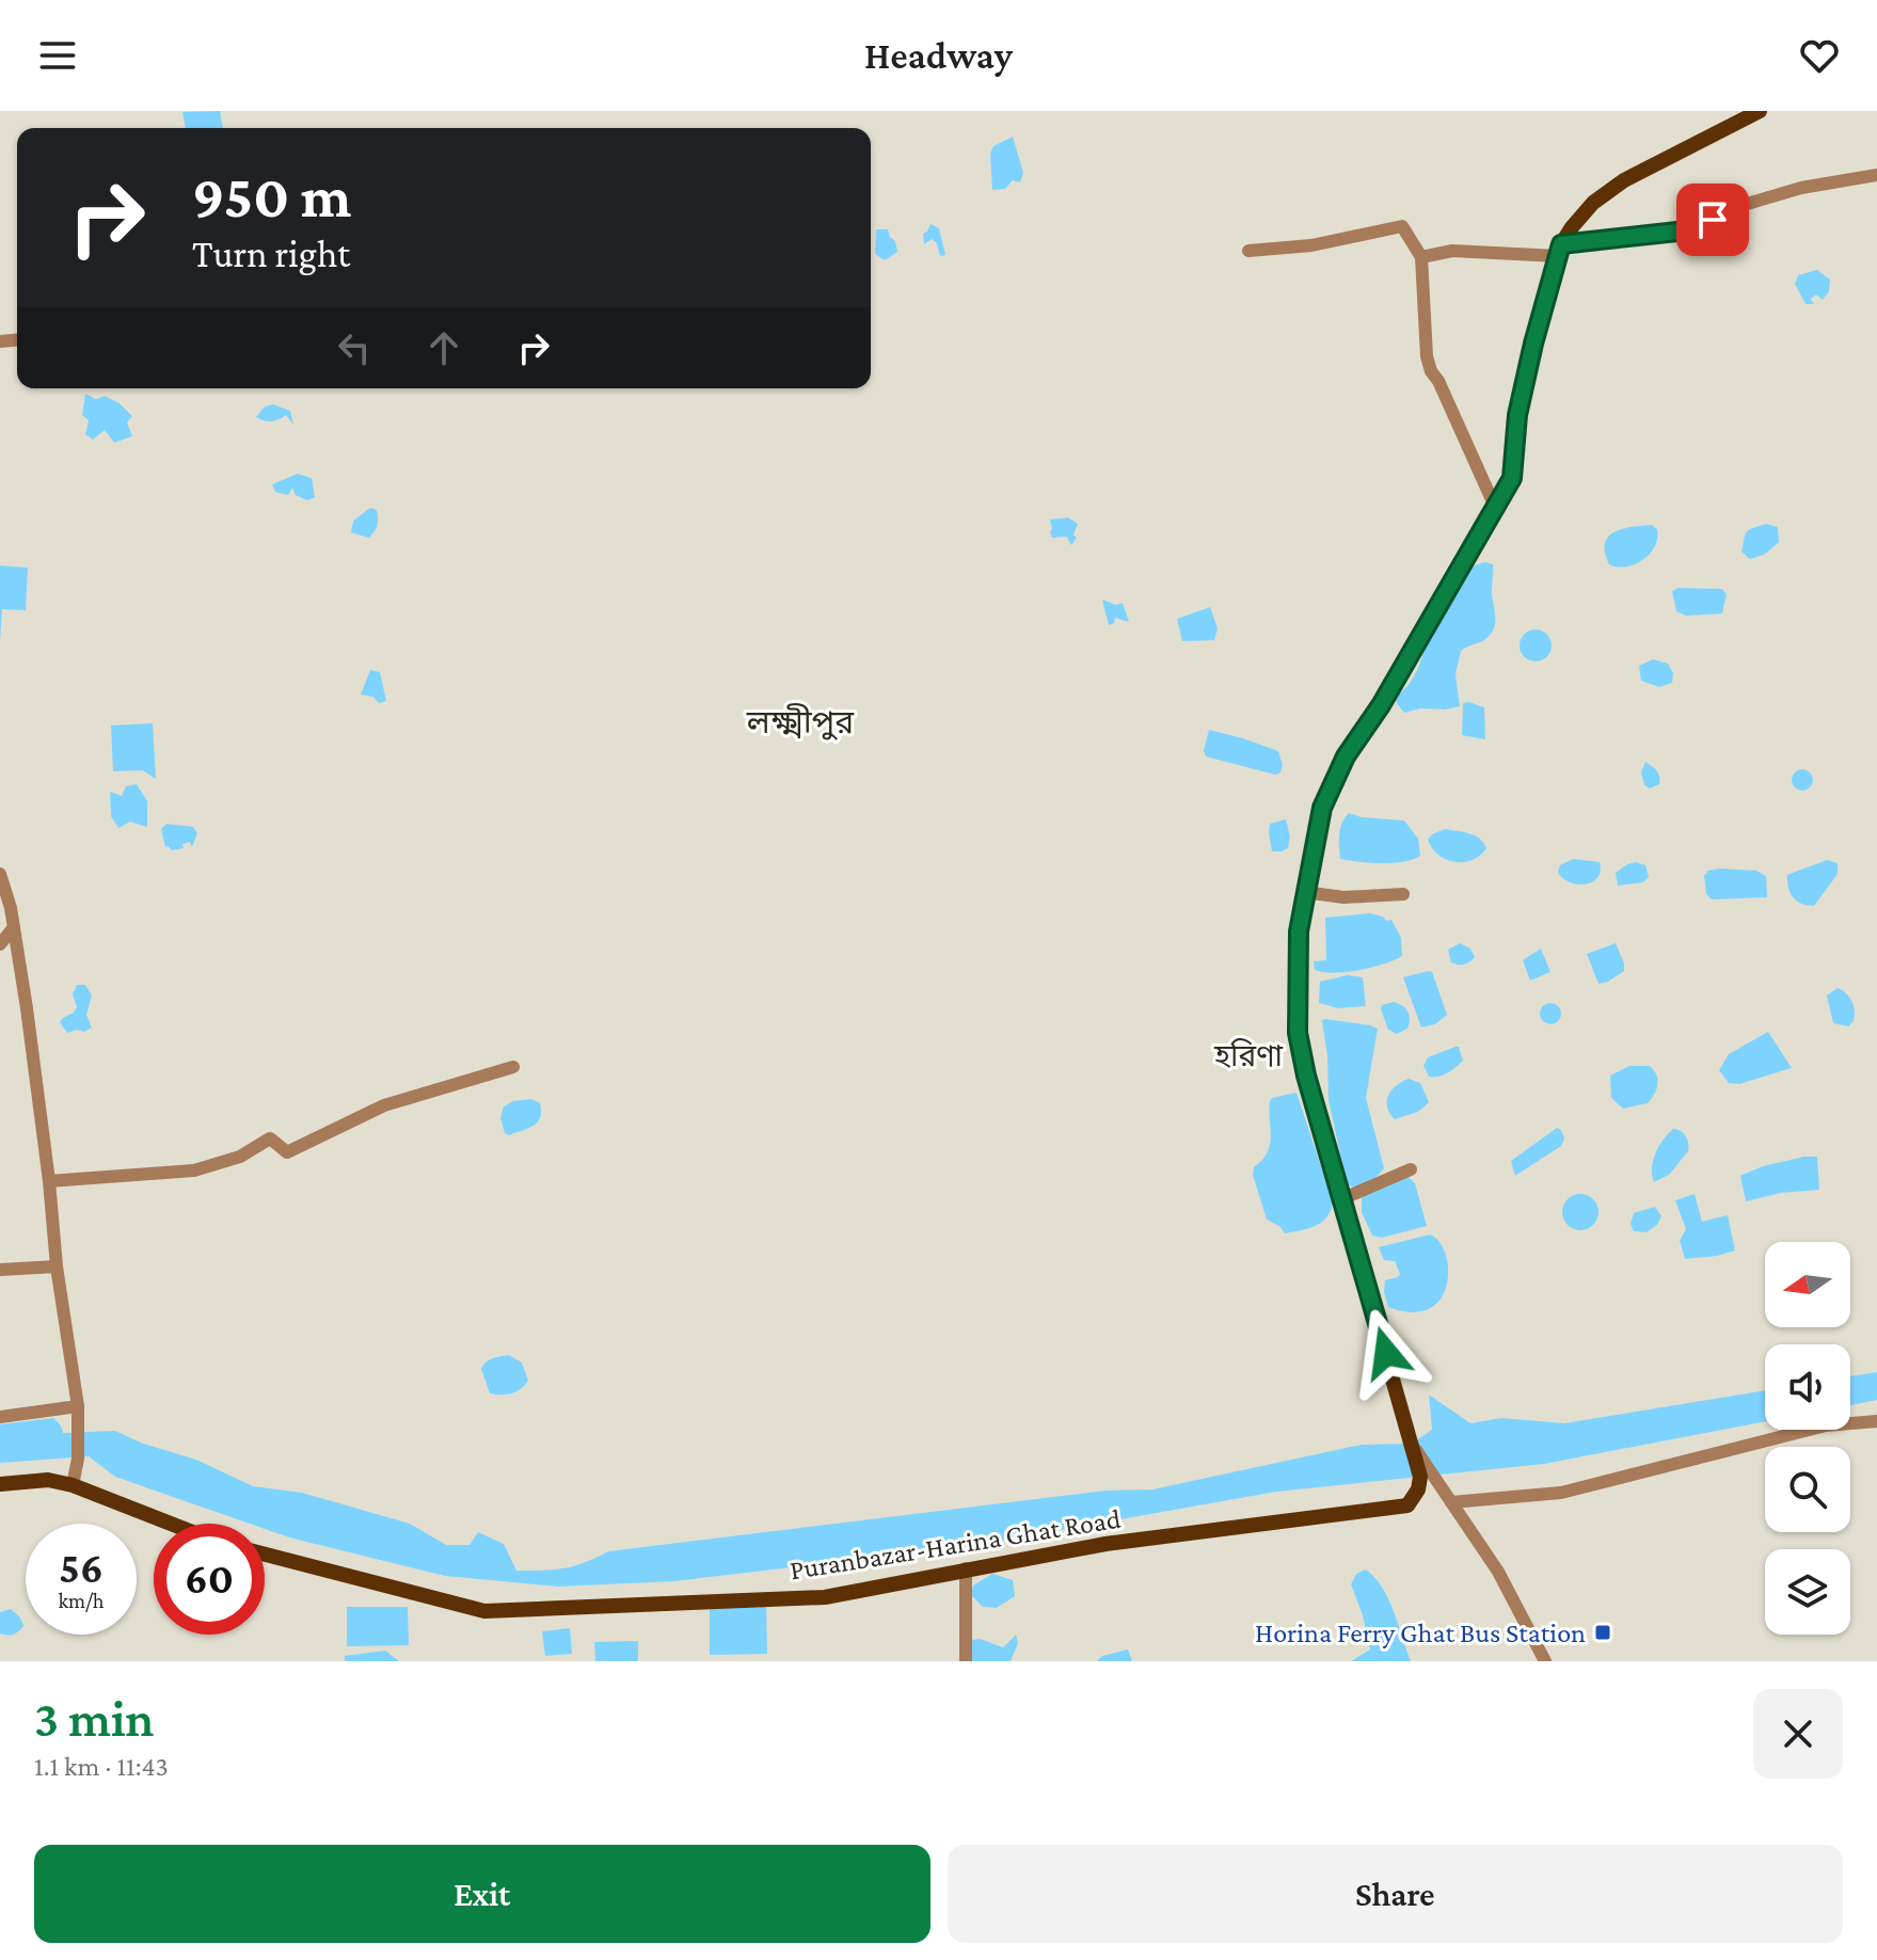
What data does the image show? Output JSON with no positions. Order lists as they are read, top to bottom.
{
  "streets": {
    "main road": ["Puranbazar-Harina Ghat Road"]
  },
  "districts": ["লক্ষ্মীপুর", "হরিণা"],
  "places": {
    "transit": ["Horina Ferry Ghat Bus Station"]
  },
  "north": "left",
  "page": {
    "header": "Headway",
    "turn": ["950 m", "Turn right"],
    "speed": "56 km/h",
    "limit": "60",
    "heading": ["3 min", "1.1 km · 11:43"],
    "buttons": ["Exit", "Share"]
  }
}
